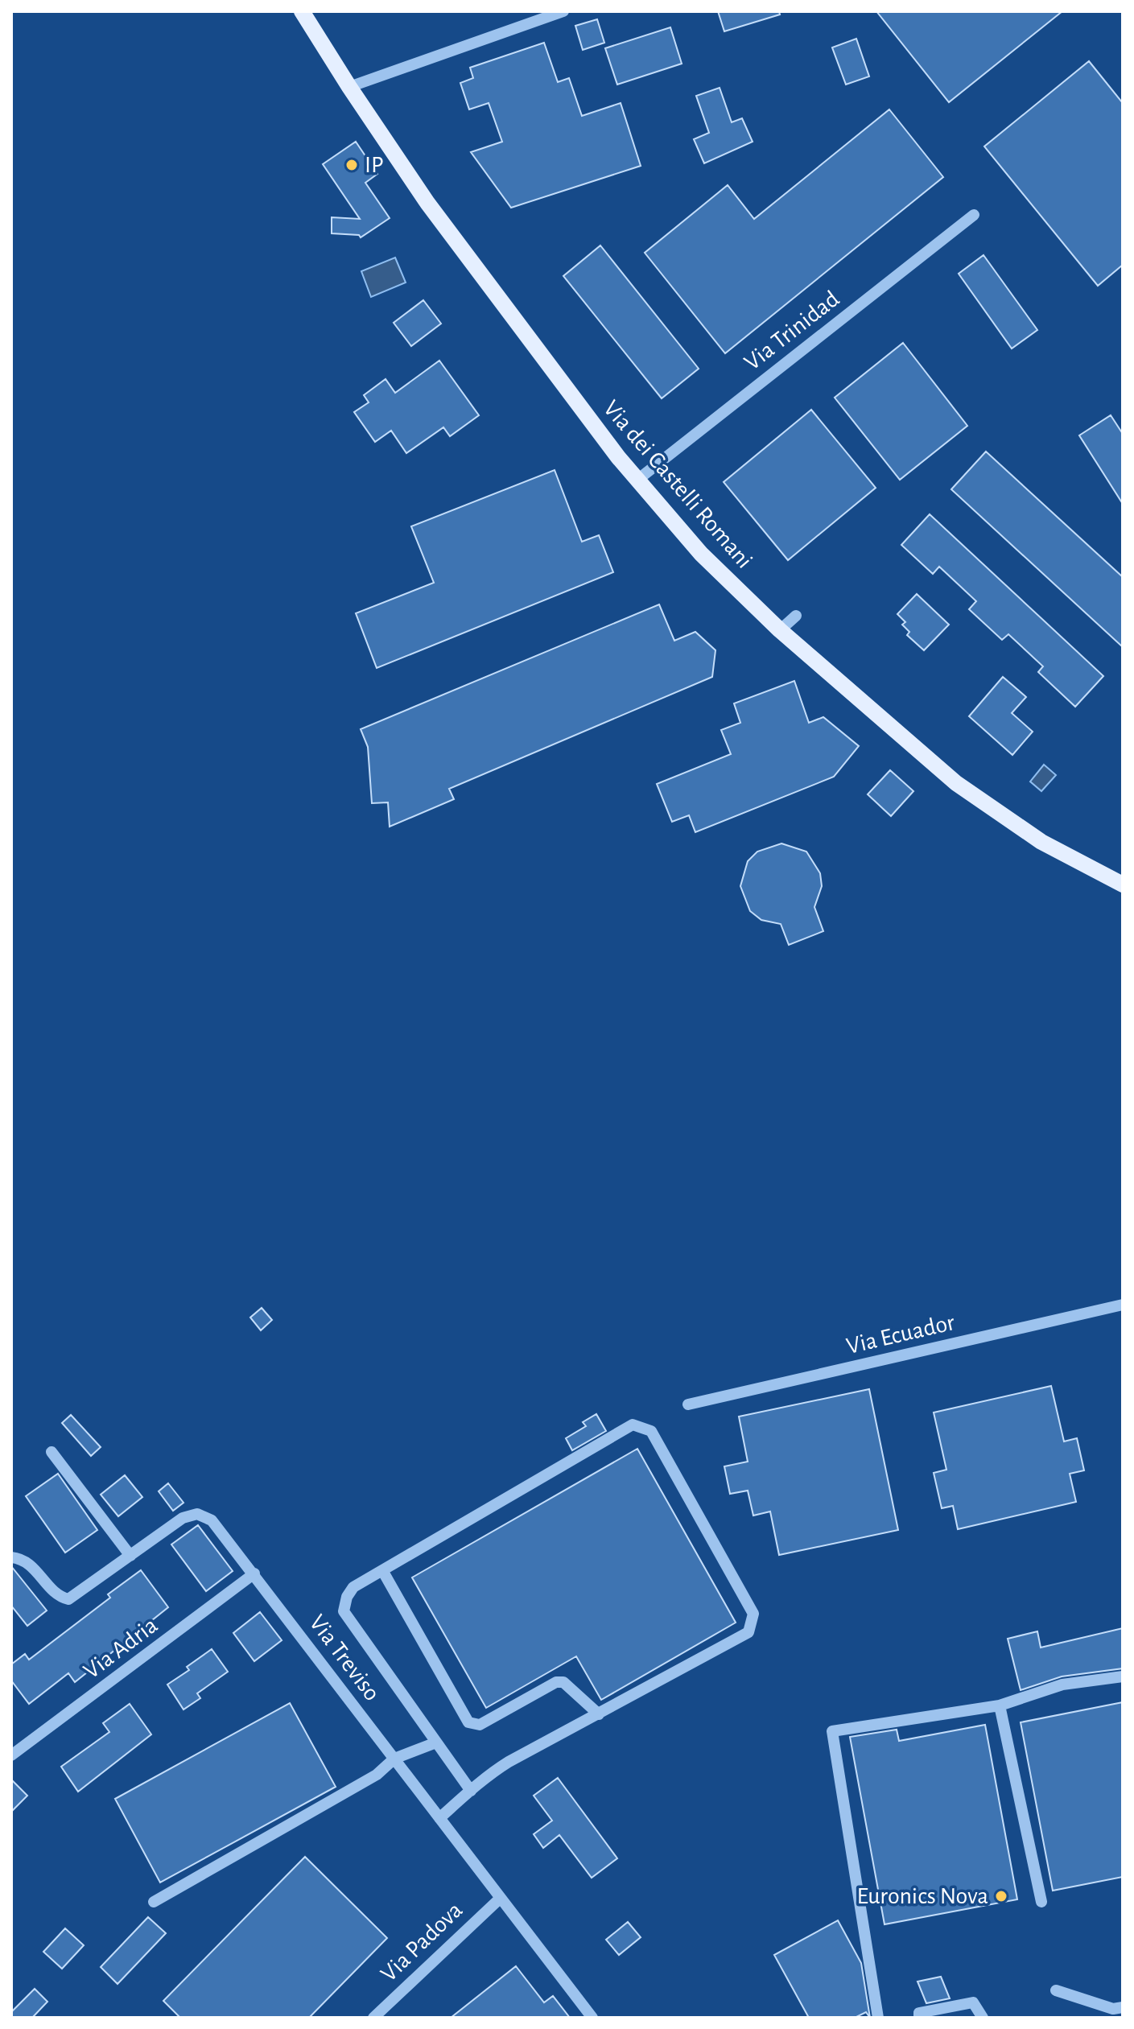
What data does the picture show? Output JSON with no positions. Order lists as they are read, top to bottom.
{
  "streets": {
    "main road": ["Via dei Castelli Romani"],
    "street": [
      "Via Trinidad",
      "Via Ecuador",
      "Via Adria",
      "Via Treviso",
      "Via Padova"
    ]
  },
  "crossings": [
    ["Via Trinidad", "Via dei Castelli Romani"],
    ["Via Adria", "Via Treviso"],
    ["Via Treviso", "Via Padova"]
  ],
  "places": ["IP", "Euronics Nova"]
}
